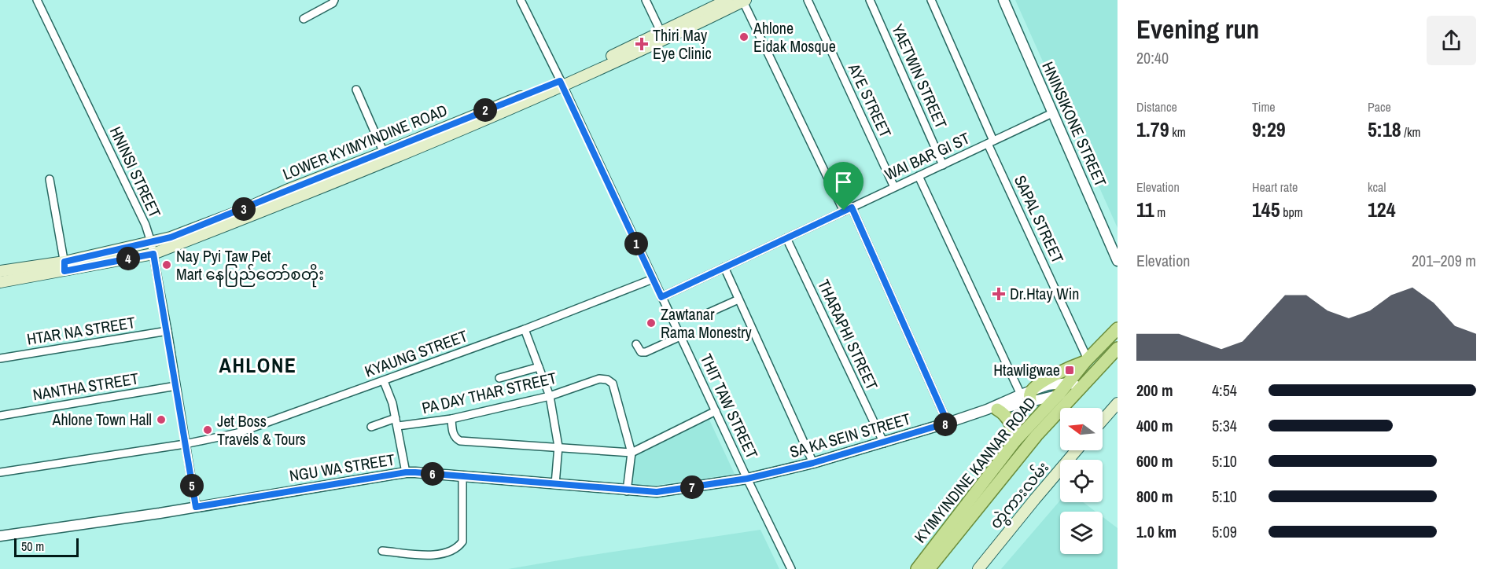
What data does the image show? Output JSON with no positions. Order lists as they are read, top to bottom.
{
  "streets": {
    "main road": ["LOWER KYIMYINDINE ROAD", "KYIMYINDINE KANNAR ROAD", "တွဲကားလမ်း"],
    "street": [
      "YAETWIN STREET",
      "AYE STREET",
      "HNINSIKONE STREET",
      "WAI BAR GI ST",
      "HNINSI STREET",
      "SAPAL STREET",
      "HTAR NA STREET",
      "THARAPHI STREET",
      "KYAUNG STREET",
      "NANTHA STREET",
      "PA DAY THAR STREET",
      "THIT TAW STREET",
      "SA KA SEIN STREET",
      "NGU WA STREET"
    ]
  },
  "crossings": [
    ["YAETWIN STREET", "WAI BAR GI ST"],
    ["AYE STREET", "WAI BAR GI ST"],
    ["HNINSIKONE STREET", "WAI BAR GI ST"],
    ["LOWER KYIMYINDINE ROAD", "HNINSI STREET"],
    ["LOWER KYIMYINDINE ROAD", "THIT TAW STREET"],
    ["WAI BAR GI ST", "SAPAL STREET"],
    ["WAI BAR GI ST", "THARAPHI STREET"],
    ["WAI BAR GI ST", "THIT TAW STREET"],
    ["HNINSI STREET", "HTAR NA STREET"],
    ["HNINSI STREET", "KYAUNG STREET"],
    ["HNINSI STREET", "NANTHA STREET"],
    ["HNINSI STREET", "NGU WA STREET"],
    ["SAPAL STREET", "KYIMYINDINE KANNAR ROAD"],
    ["THARAPHI STREET", "SA KA SEIN STREET"],
    ["KYAUNG STREET", "THIT TAW STREET"],
    ["THIT TAW STREET", "SA KA SEIN STREET"],
    ["THIT TAW STREET", "NGU WA STREET"],
    ["SA KA SEIN STREET", "NGU WA STREET"],
    ["SA KA SEIN STREET", "KYIMYINDINE KANNAR ROAD"]
  ],
  "districts": ["AHLONE"],
  "places": {
    "other": [
      "Ahlone Eidak Mosque",
      "Nay Pyi Taw Pet Mart နေပြည်တော်စတိုး",
      "Zawtanar Rama Monestry",
      "Ahlone Town Hall",
      "Jet Boss Travels & Tours"
    ],
    "health": ["Thiri May Eye Clinic", "Dr.Htay Win"],
    "transit": ["Htawligwae"]
  },
  "scale_bar": "50 m",
  "north": "left",
  "page": {
    "heading": ["Evening run", "20:40"],
    "stats": [
      ["Distance", "1.79 km"],
      ["Time", "9:29"],
      ["Pace", "5:18 /km"],
      ["Elevation", "11 m"],
      ["Heart rate", "145 bpm"],
      ["kcal", "124"]
    ],
    "pins": [
      "2",
      "3",
      "1",
      "4",
      "8",
      "6",
      "5",
      "7"
    ],
    "chart": ["Elevation", "201–209 m"],
    "list": [
      {
        "name": "200 m",
        "note": "4:54"
      },
      {
        "name": "400 m",
        "note": "5:34"
      },
      {
        "name": "600 m",
        "note": "5:10"
      },
      {
        "name": "800 m",
        "note": "5:10"
      },
      {
        "name": "1.0 km",
        "note": "5:09"
      }
    ],
    "scale": "50 m"
  }
}
